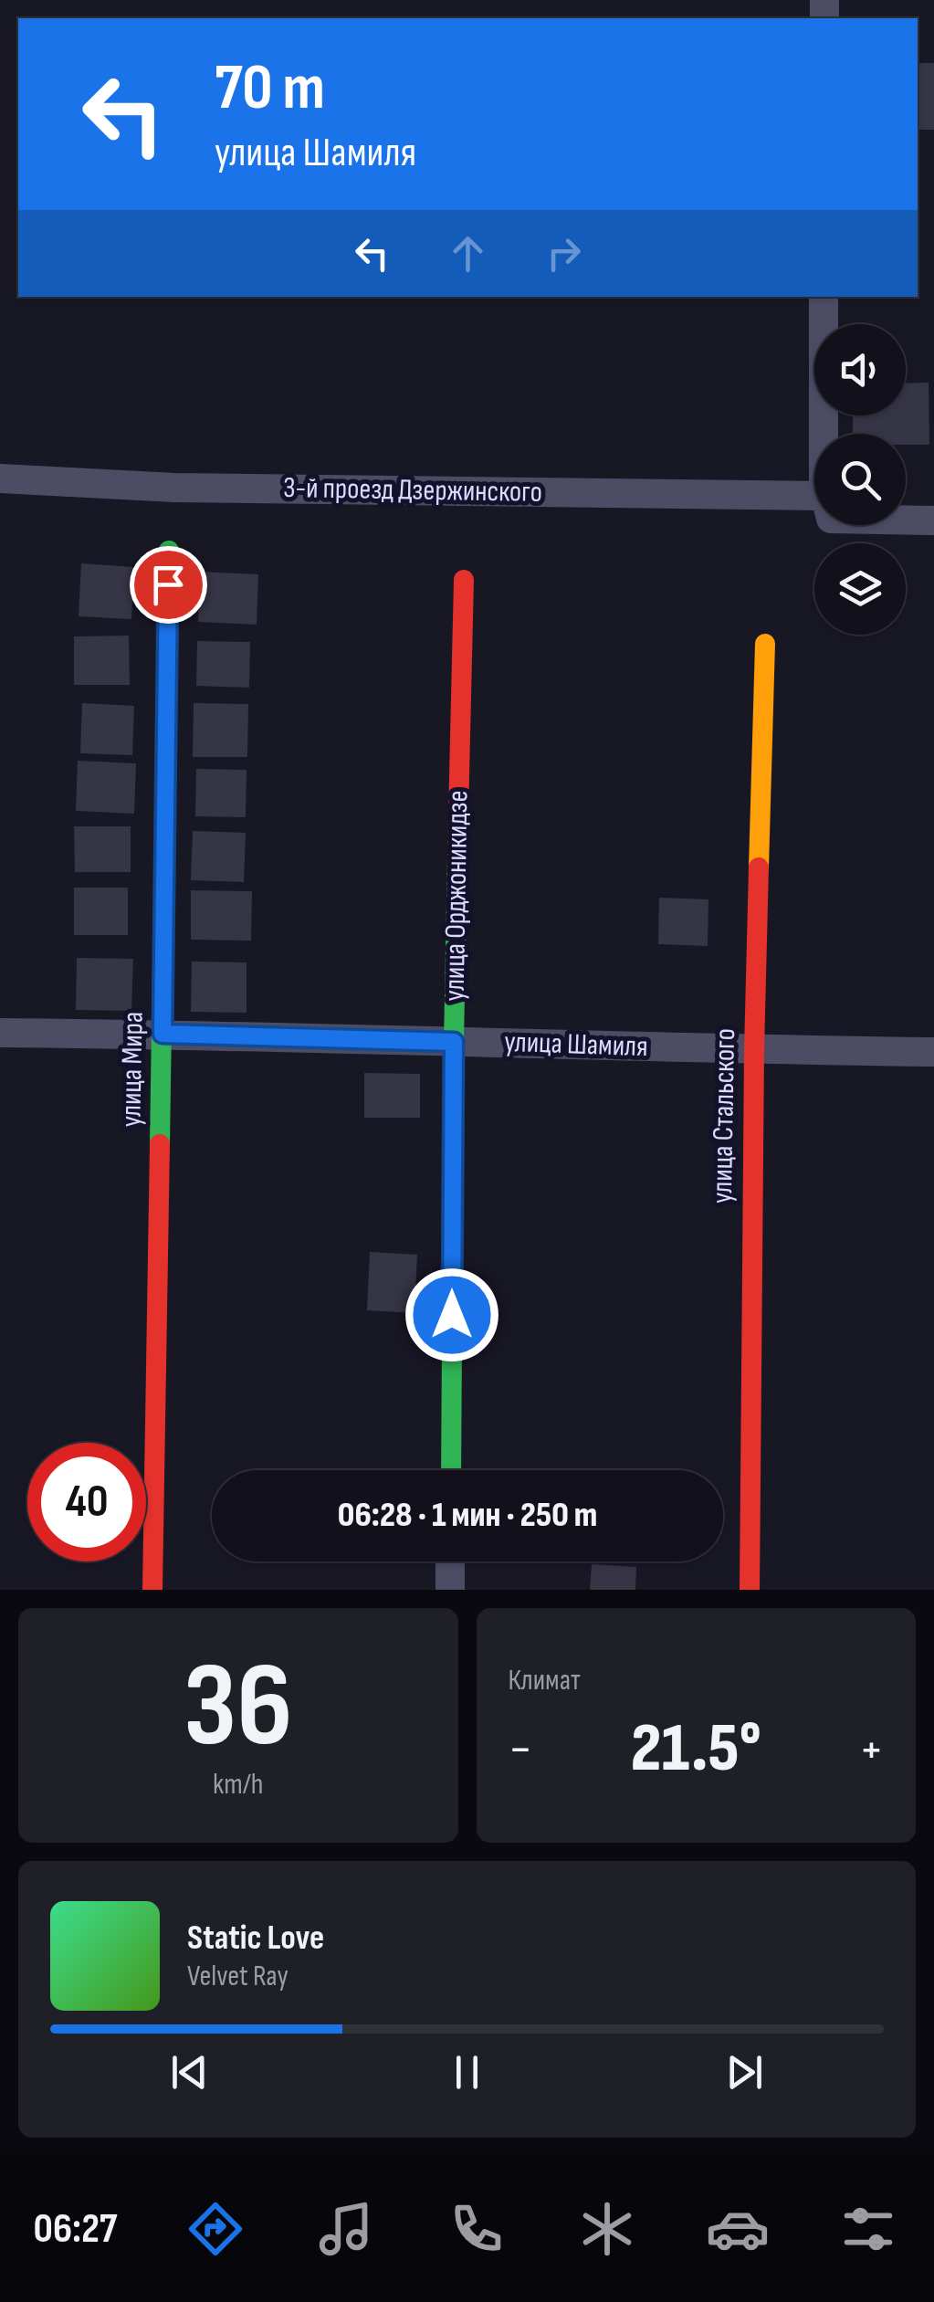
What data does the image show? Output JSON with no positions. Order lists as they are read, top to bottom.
{
  "streets": {
    "street": [
      "3-й проезд Дзержинского",
      "улица Орджоникидзе",
      "улица Шамиля",
      "улица Мира",
      "улица Стальского"
    ]
  },
  "crossings": [
    ["улица Орджоникидзе", "улица Шамиля"],
    ["улица Шамиля", "улица Мира"],
    ["улица Шамиля", "улица Стальского"]
  ],
  "page": {
    "turn": ["70 m", "улица Шамиля"],
    "limit": "40",
    "trip": "06:28 · 1 мин · 250 m",
    "tile": [
      ["36", "km/h"],
      "Климат"
    ],
    "heat": ["−", "21.5°", "+"],
    "song": ["Static Love", "Velvet Ray"],
    "tabs": "06:27"
  }
}
